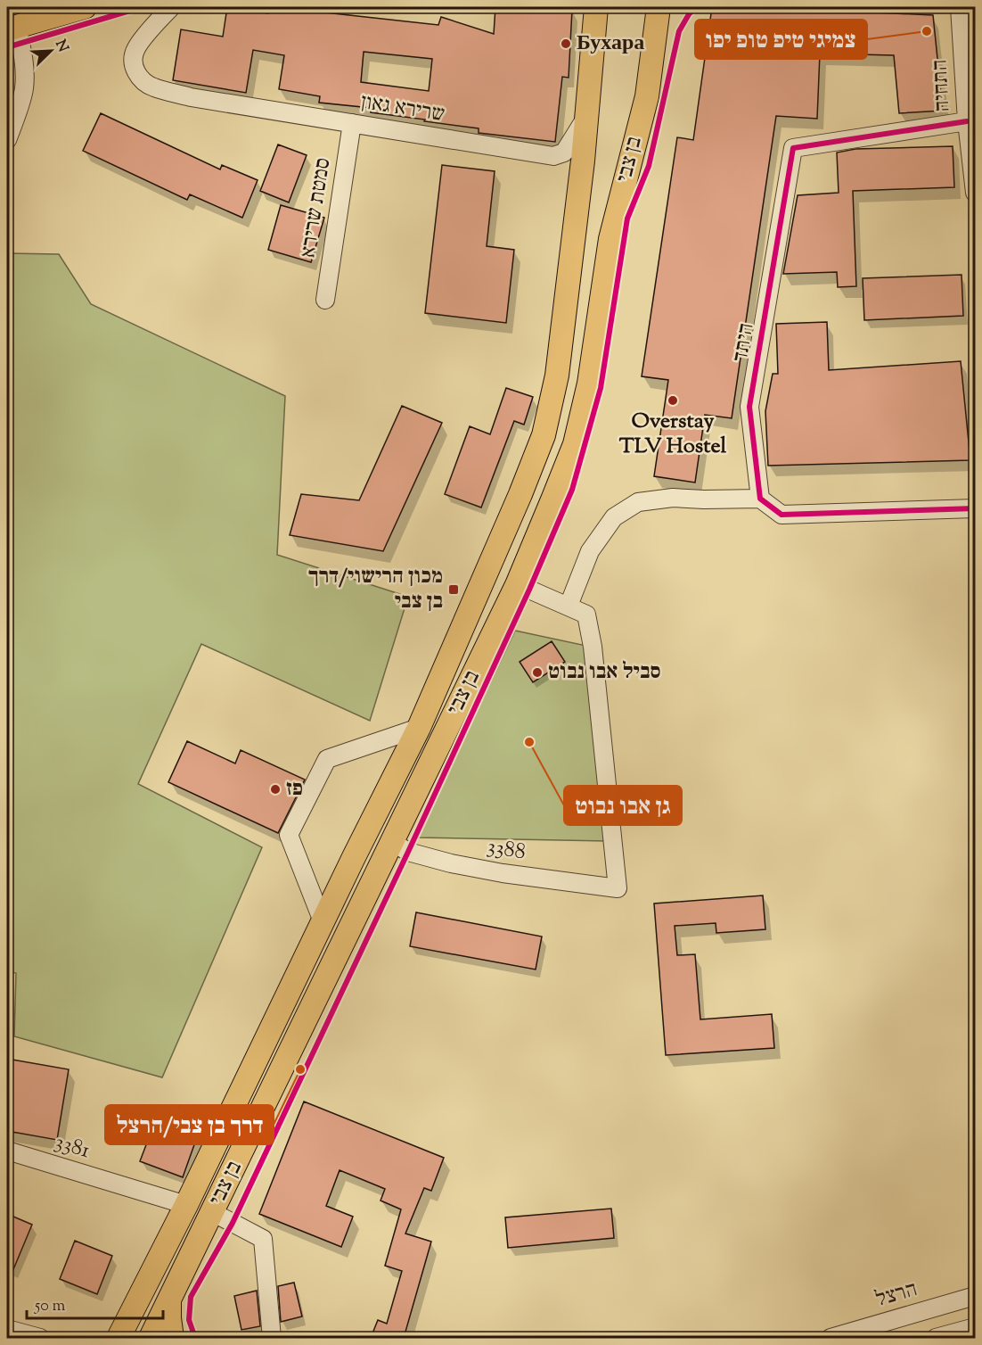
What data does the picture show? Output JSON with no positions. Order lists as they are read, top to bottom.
{
  "streets": {
    "main road": ["בן צבי"],
    "street": [
      "התחיה",
      "שרירא גאון",
      "סמטת שרירא",
      "היתד",
      "3388",
      "3381",
      "הרצל"
    ]
  },
  "crossings": [
    ["התחיה", "היתד"],
    ["שרירא גאון", "בן צבי"],
    ["שרירא גאון", "סמטת שרירא"],
    ["בן צבי", "3388"],
    ["בן צבי", "3381"]
  ],
  "places": {
    "other": [
      "צמיגי טיפ טופ יפו",
      "Бухара",
      "Overstay TLV Hostel",
      "סביל אבו נבוט",
      "גן אבו נבוט",
      "פז",
      "דרך בן צבי/הרצל"
    ],
    "transit": ["מכון הרישוי/דרך בן צבי"]
  },
  "scale_bar": "50 m",
  "north": "top right"
}
